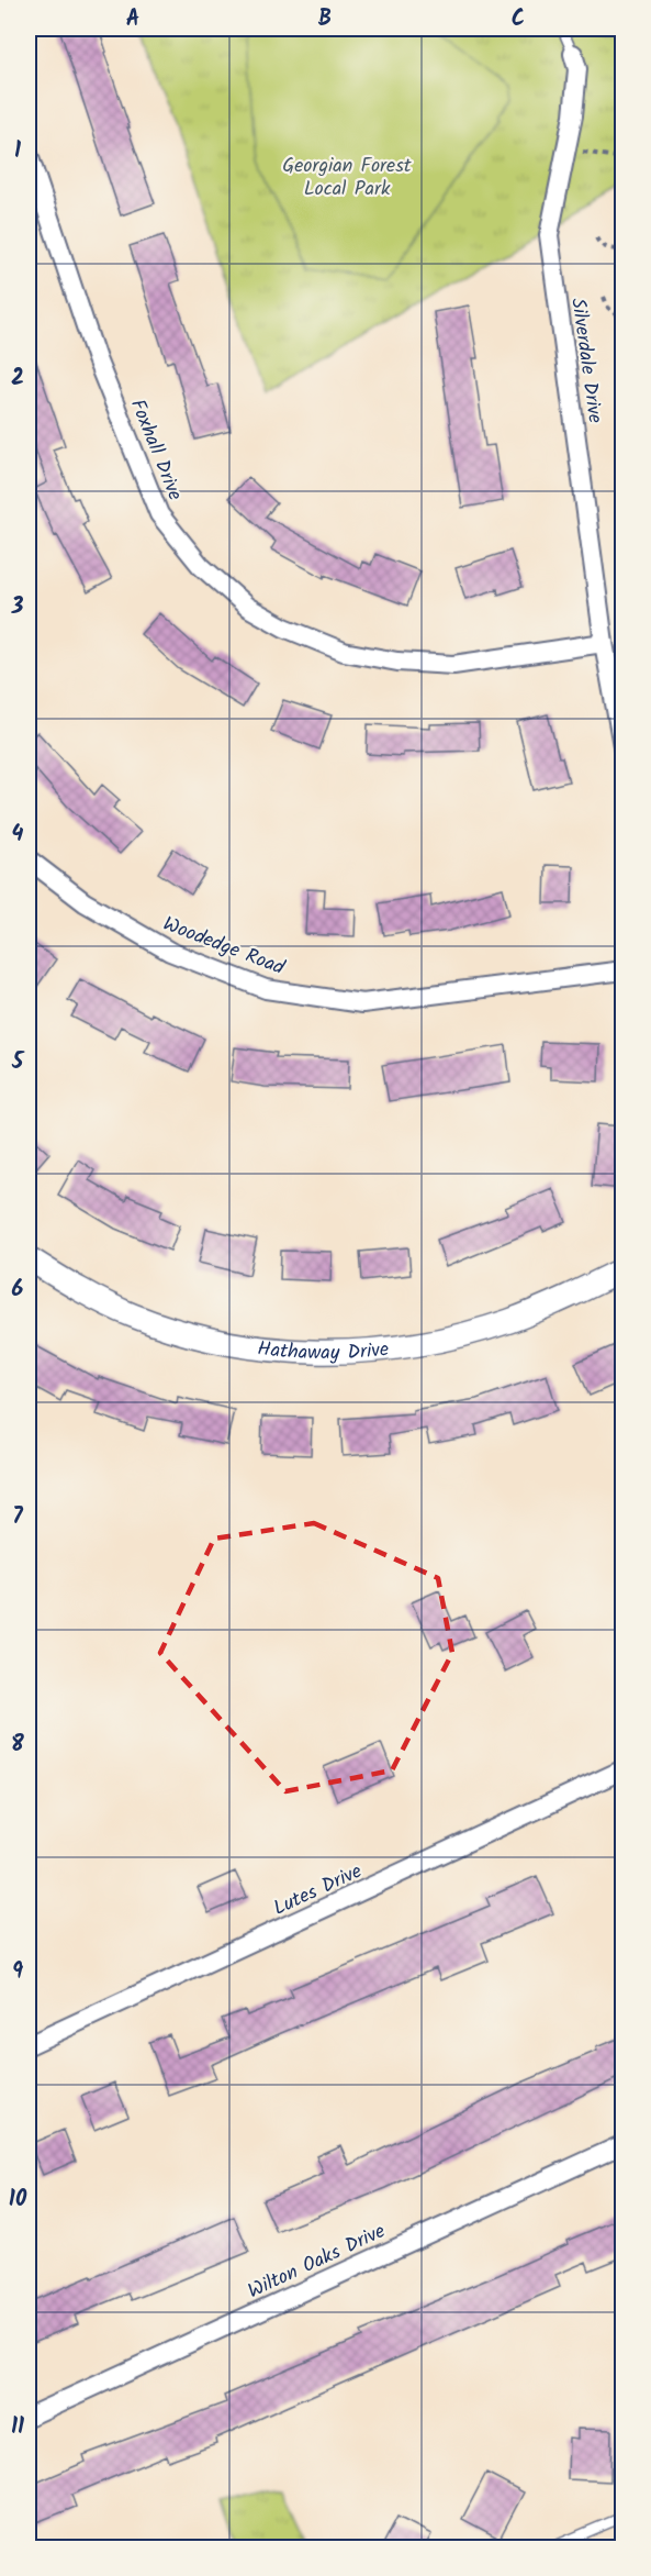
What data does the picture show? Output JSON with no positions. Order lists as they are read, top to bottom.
{
  "streets": {
    "street": [
      "Silverdale Drive",
      "Foxhall Drive",
      "Woodedge Road",
      "Hathaway Drive",
      "Lutes Drive",
      "Wilton Oaks Drive"
    ]
  },
  "crossings": [
    ["Silverdale Drive", "Foxhall Drive"]
  ],
  "parks": ["Georgian Forest Local Park"],
  "grid": {
    "columns": ["A", "B", "C"],
    "rows": [
      "1",
      "2",
      "3",
      "4",
      "5",
      "6",
      "7",
      "8",
      "9",
      "10",
      "11"
    ]
  }
}
